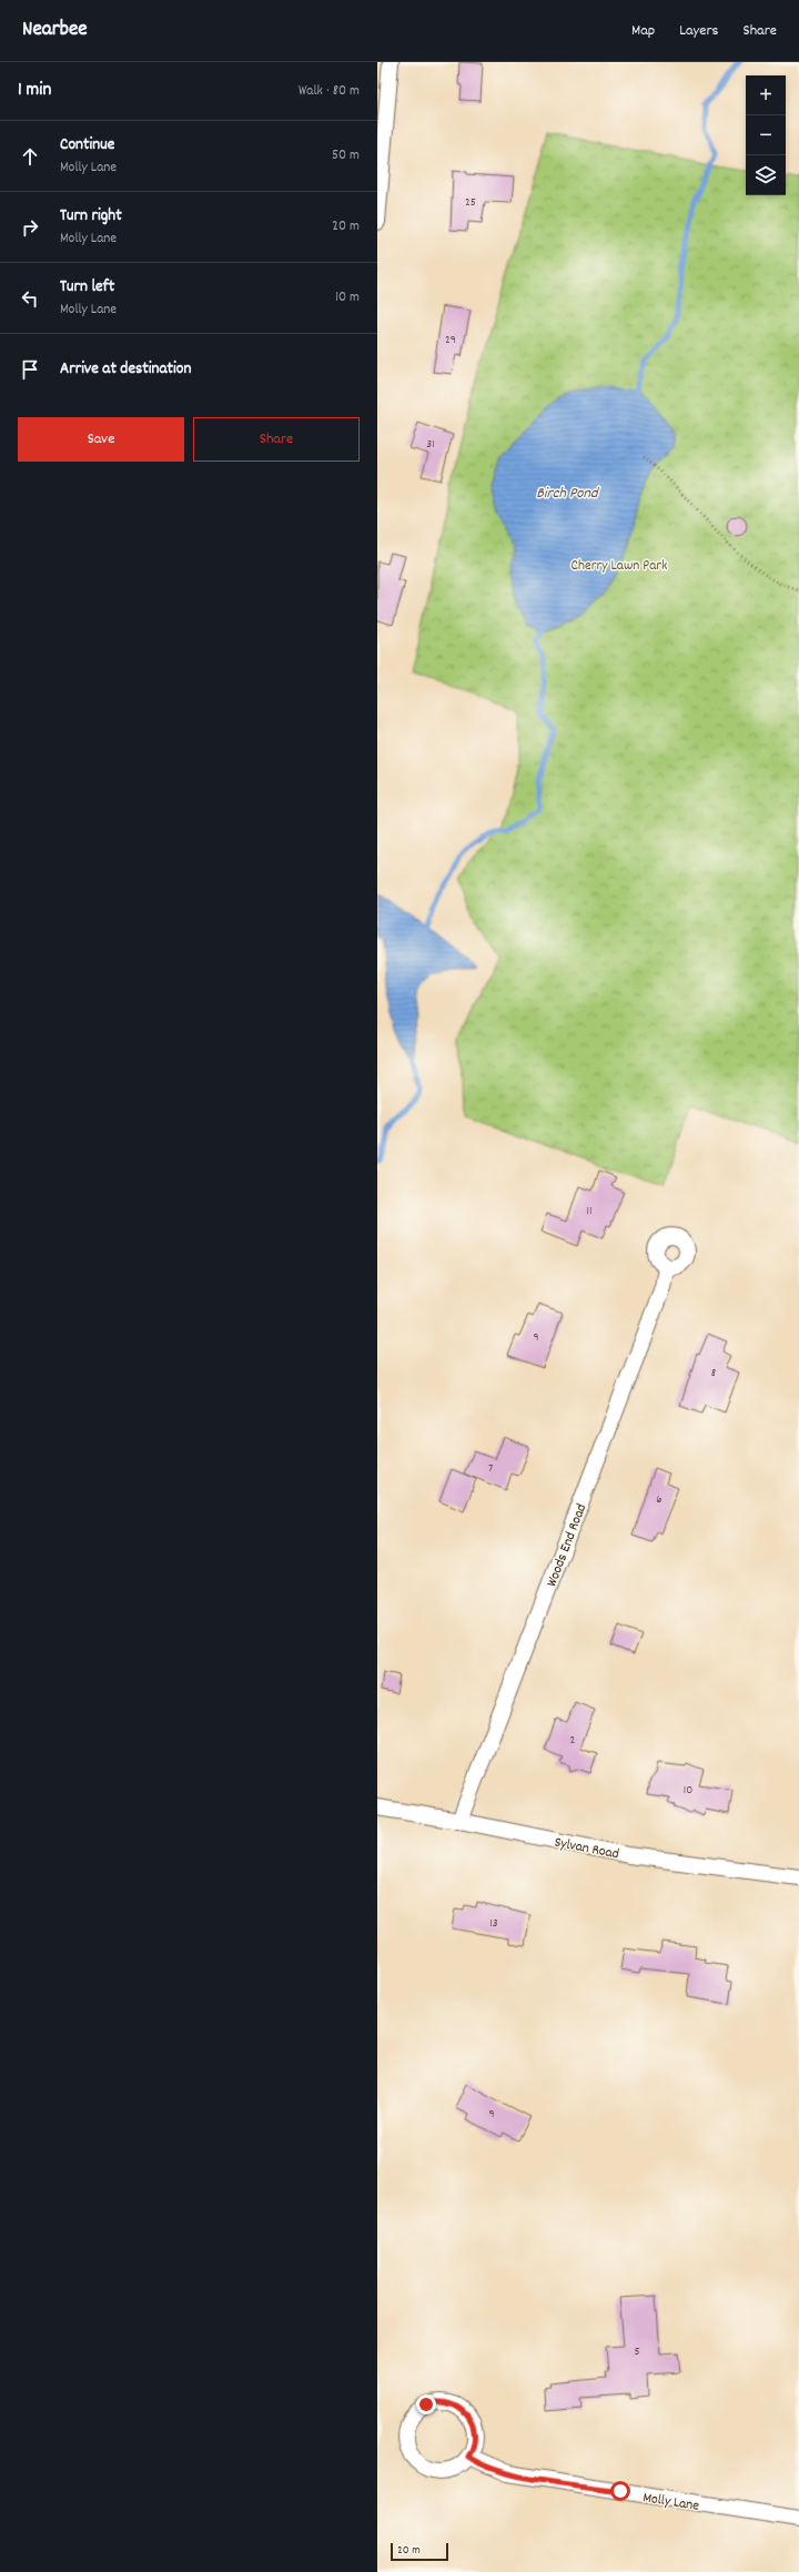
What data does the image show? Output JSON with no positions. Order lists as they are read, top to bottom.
{
  "streets": {
    "street": ["Woods End Road", "Sylvan Road", "Molly Lane"]
  },
  "crossings": [
    ["Woods End Road", "Sylvan Road"]
  ],
  "water": ["Birch Pond"],
  "parks": ["Cherry Lawn Park"],
  "house_numbers": [
    "25",
    "29",
    "31",
    "11",
    "9",
    "8",
    "7",
    "6",
    "2",
    "10",
    "13",
    "9",
    "5"
  ],
  "scale_bar": "20 m",
  "page": {
    "header": "Nearbee",
    "nav": ["Map", "Layers", "Share"],
    "heading": ["1 min", "Walk · 80 m"],
    "map_buttons": ["+", "−"],
    "list": [
      ["Continue", "Molly Lane", "50 m"],
      ["Turn right", "Molly Lane", "20 m"],
      ["Turn left", "Molly Lane", "10 m"],
      "Arrive at destination"
    ],
    "buttons": ["Save", "Share"],
    "scale": "20 m"
  }
}
